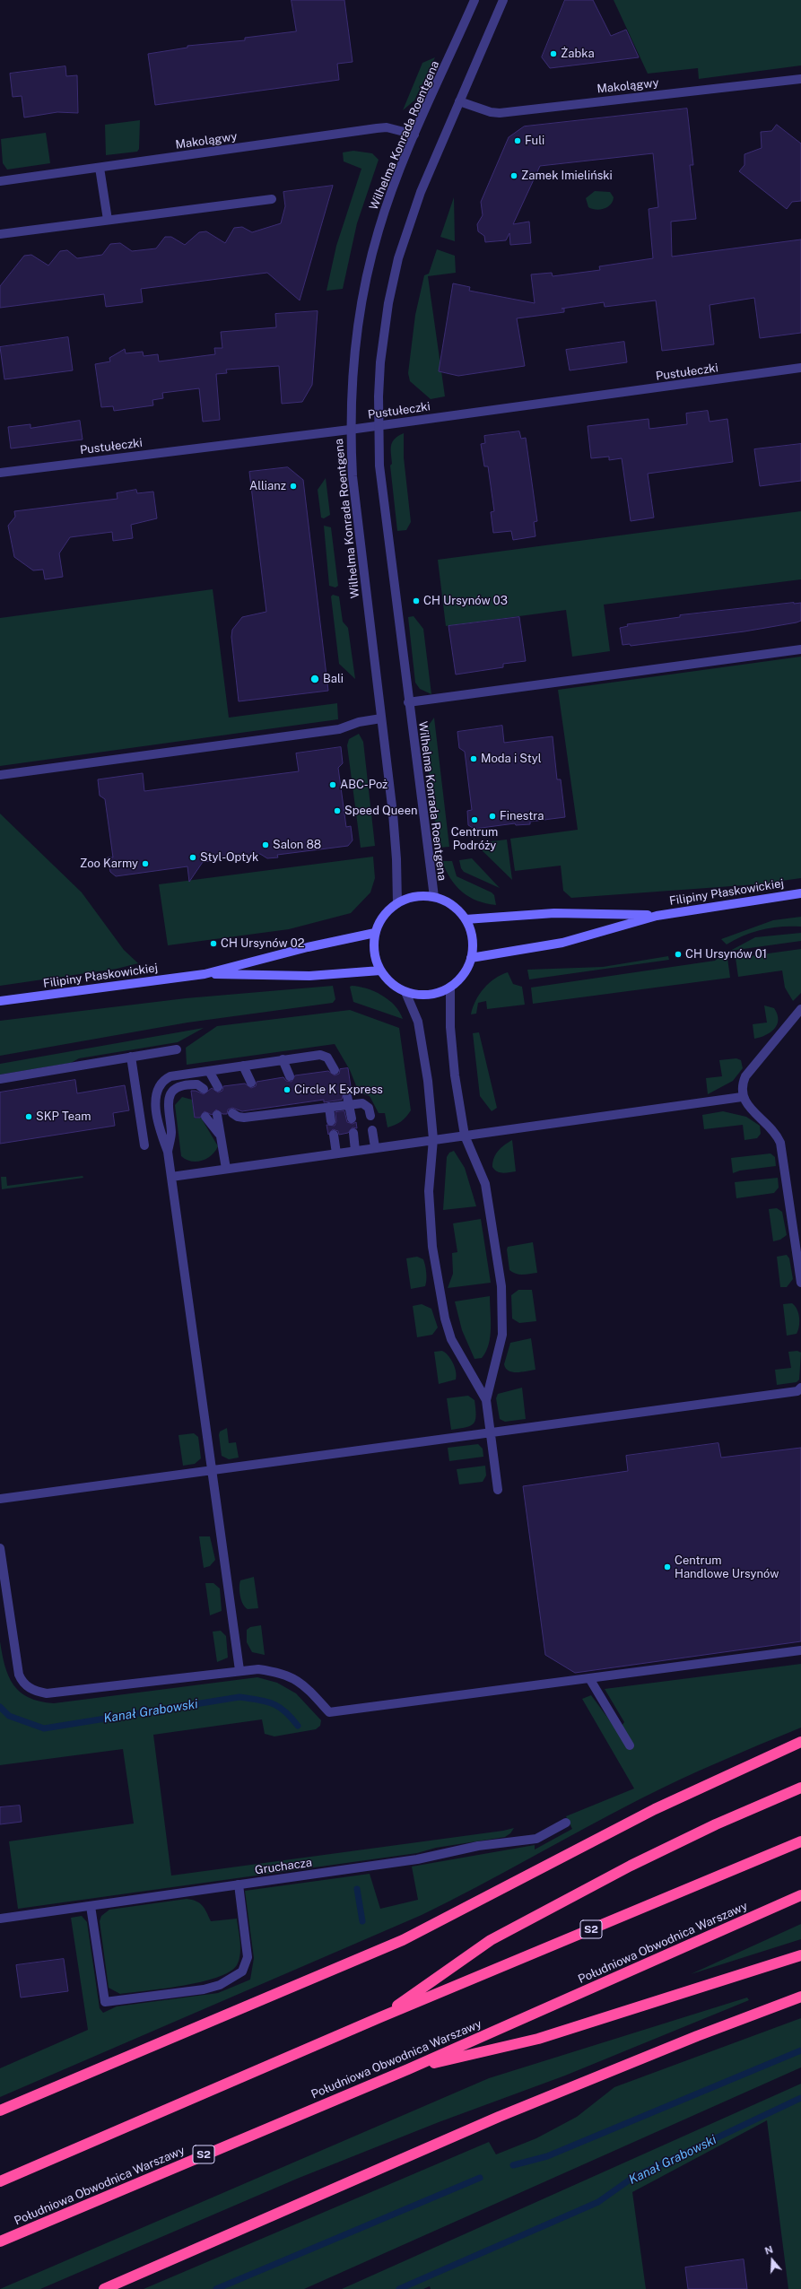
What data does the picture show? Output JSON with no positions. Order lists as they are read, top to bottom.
{
  "streets": {
    "highway": ["S2", "Południowa Obwodnica Warszawy"],
    "main road": ["Filipiny Płaskowickiej"],
    "street": [
      "Makolągwy",
      "Wilhelma Konrada Roentgena",
      "Pustułeczki",
      "Gruchacza"
    ]
  },
  "crossings": [
    ["Makolągwy", "Wilhelma Konrada Roentgena"],
    ["Wilhelma Konrada Roentgena", "Pustułeczki"],
    ["Wilhelma Konrada Roentgena", "Filipiny Płaskowickiej"]
  ],
  "water": ["Kanał Grabowski"],
  "places": [
    "Żabka",
    "Fuli",
    "Zamek Imieliński",
    "Allianz",
    "CH Ursynów 03",
    "Bali",
    "Moda i Styl",
    "ABC-Poż",
    "Speed Queen",
    "Finestra",
    "Centrum Podróży",
    "Salon 88",
    "Styl-Optyk",
    "Zoo Karmy",
    "CH Ursynów 02",
    "CH Ursynów 01",
    "Circle K Express",
    "SKP Team",
    "Centrum Handlowe Ursynów"
  ],
  "north": "top"
}
